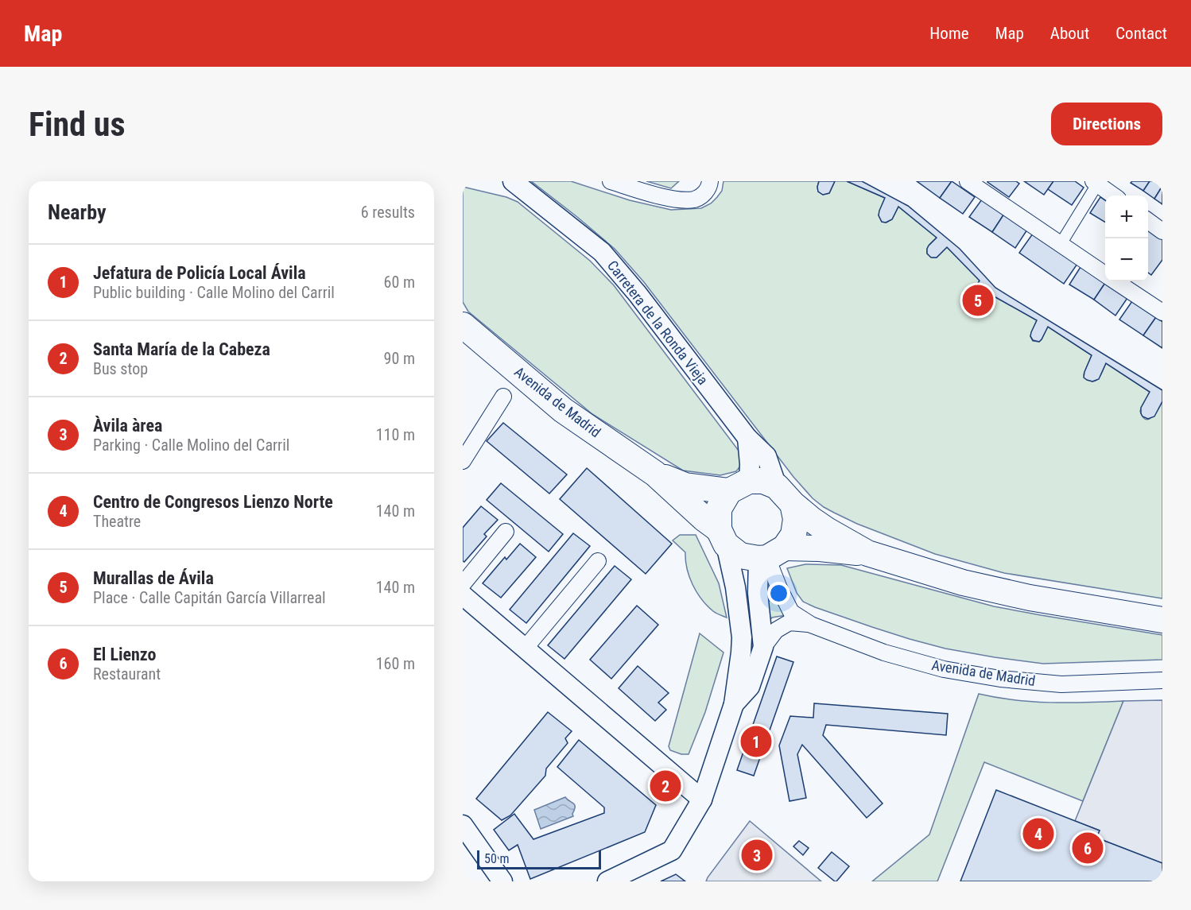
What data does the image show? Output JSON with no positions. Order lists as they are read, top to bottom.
{
  "streets": {
    "highway": ["Avenida de Madrid"],
    "street": ["Carretera de la Ronda Vieja"]
  },
  "crossings": [
    ["Carretera de la Ronda Vieja", "Avenida de Madrid"]
  ],
  "scale_bar": "50 m",
  "page": {
    "header": "Map",
    "nav": [
      "Home",
      "Map",
      "About",
      "Contact"
    ],
    "buttons": "Directions",
    "title": "Find us",
    "heading": ["Nearby", "6 results"],
    "map_buttons": ["+", "−"],
    "list": [
      {
        "mark": "1",
        "name": "Jefatura de Policía Local Ávila",
        "note": "Public building · Calle Molino del Carril",
        "value": "60 m"
      },
      {
        "mark": "2",
        "name": "Santa María de la Cabeza",
        "note": "Bus stop",
        "value": "90 m"
      },
      {
        "mark": "3",
        "name": "Àvila àrea",
        "note": "Parking · Calle Molino del Carril",
        "value": "110 m"
      },
      {
        "mark": "4",
        "name": "Centro de Congresos Lienzo Norte",
        "note": "Theatre",
        "value": "140 m"
      },
      {
        "mark": "5",
        "name": "Murallas de Ávila",
        "note": "Place · Calle Capitán García Villarreal",
        "value": "140 m"
      },
      {
        "mark": "6",
        "name": "El Lienzo",
        "note": "Restaurant",
        "value": "160 m"
      }
    ],
    "pins": [
      "5",
      "1",
      "2",
      "4",
      "6",
      "3"
    ],
    "scale": "50 m"
  }
}
